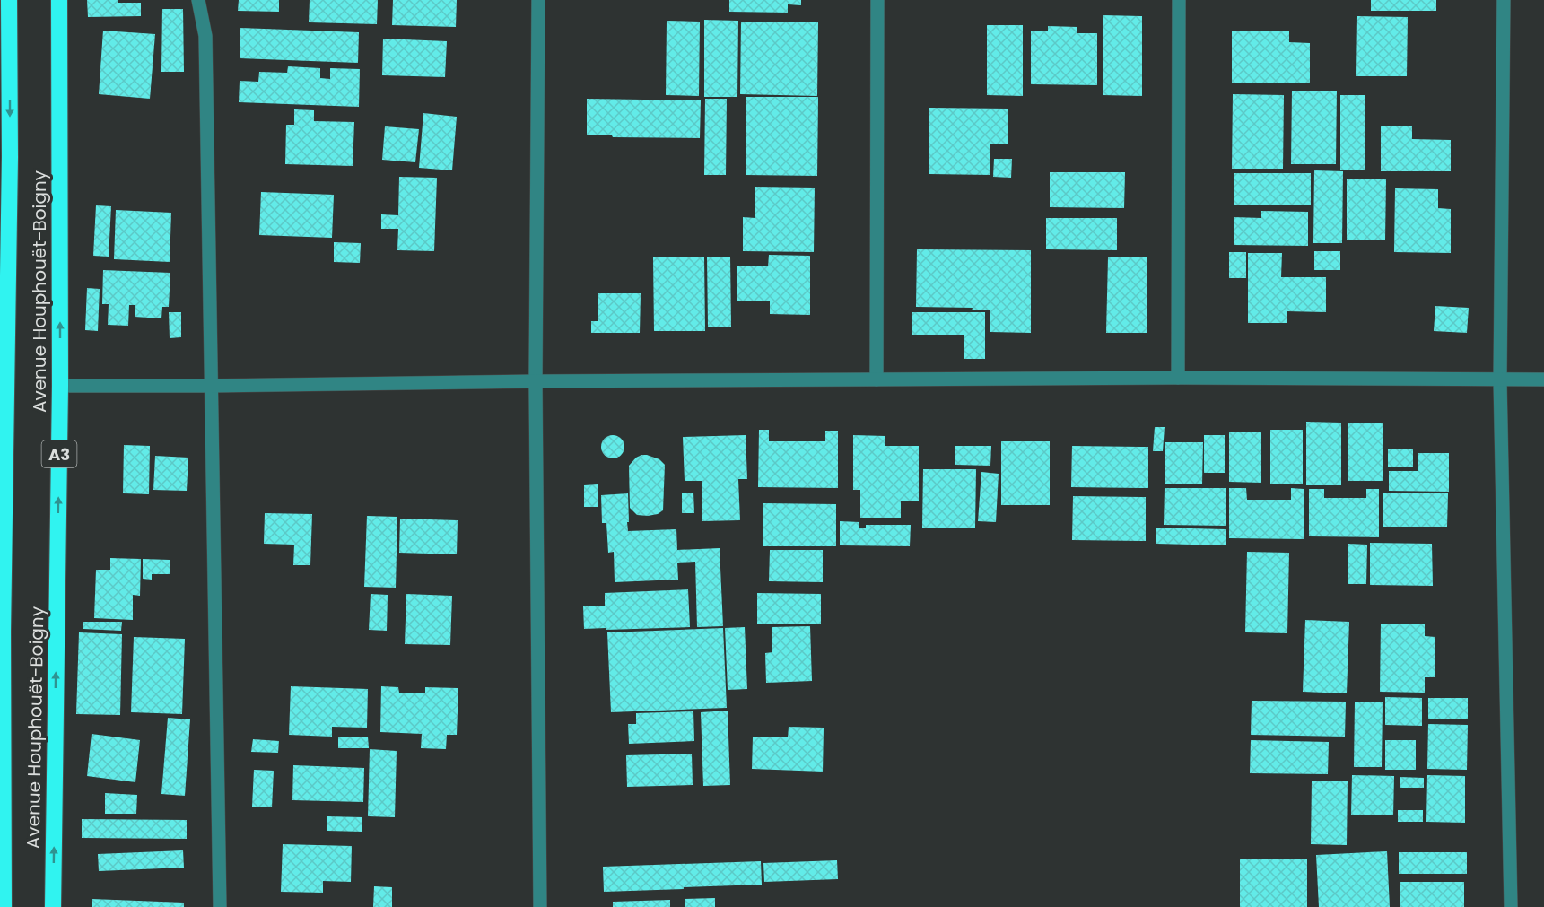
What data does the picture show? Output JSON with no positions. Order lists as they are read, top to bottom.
{
  "streets": {
    "highway": ["Avenue Houphouët-Boigny", "A3"]
  }
}
